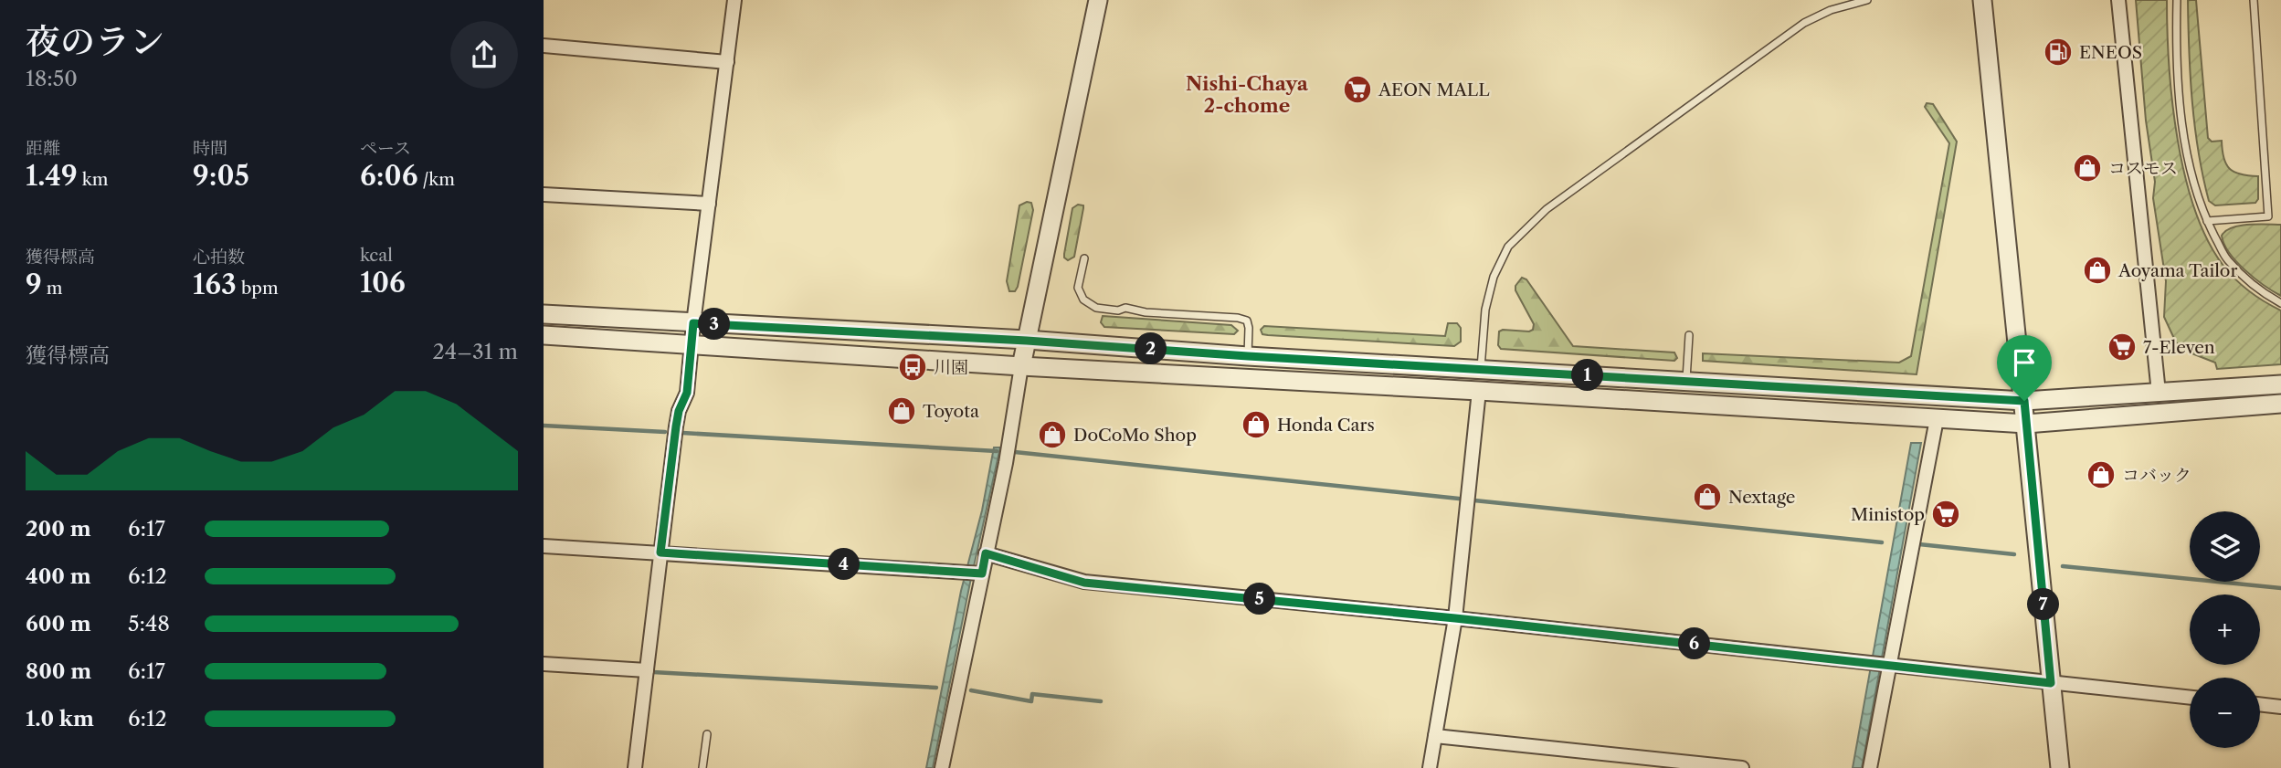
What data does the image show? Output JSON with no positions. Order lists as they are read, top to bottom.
{
  "districts": ["Nishi-Chaya 2-chome"],
  "places": {
    "fuel station": ["ENEOS"],
    "supermarket": ["AEON MALL", "7-Eleven", "Ministop"],
    "shop": [
      "コスモス",
      "Aoyama Tailor",
      "Toyota",
      "Honda Cars",
      "DoCoMo Shop",
      "コバック",
      "Nextage"
    ],
    "bus stop": ["川園"]
  },
  "page": {
    "heading": ["夜のラン", "18:50"],
    "stats": [
      ["距離", "1.49 km"],
      ["時間", "9:05"],
      ["ペース", "6:06 /km"],
      ["獲得標高", "9 m"],
      ["心拍数", "163 bpm"],
      ["kcal", "106"]
    ],
    "pins": [
      "3",
      "2",
      "1",
      "4",
      "5",
      "7",
      "6"
    ],
    "chart": ["獲得標高", "24–31 m"],
    "list": [
      {
        "name": "200 m",
        "note": "6:17"
      },
      {
        "name": "400 m",
        "note": "6:12"
      },
      {
        "name": "600 m",
        "note": "5:48"
      },
      {
        "name": "800 m",
        "note": "6:17"
      },
      {
        "name": "1.0 km",
        "note": "6:12"
      }
    ],
    "map_buttons": ["+", "−"]
  }
}
